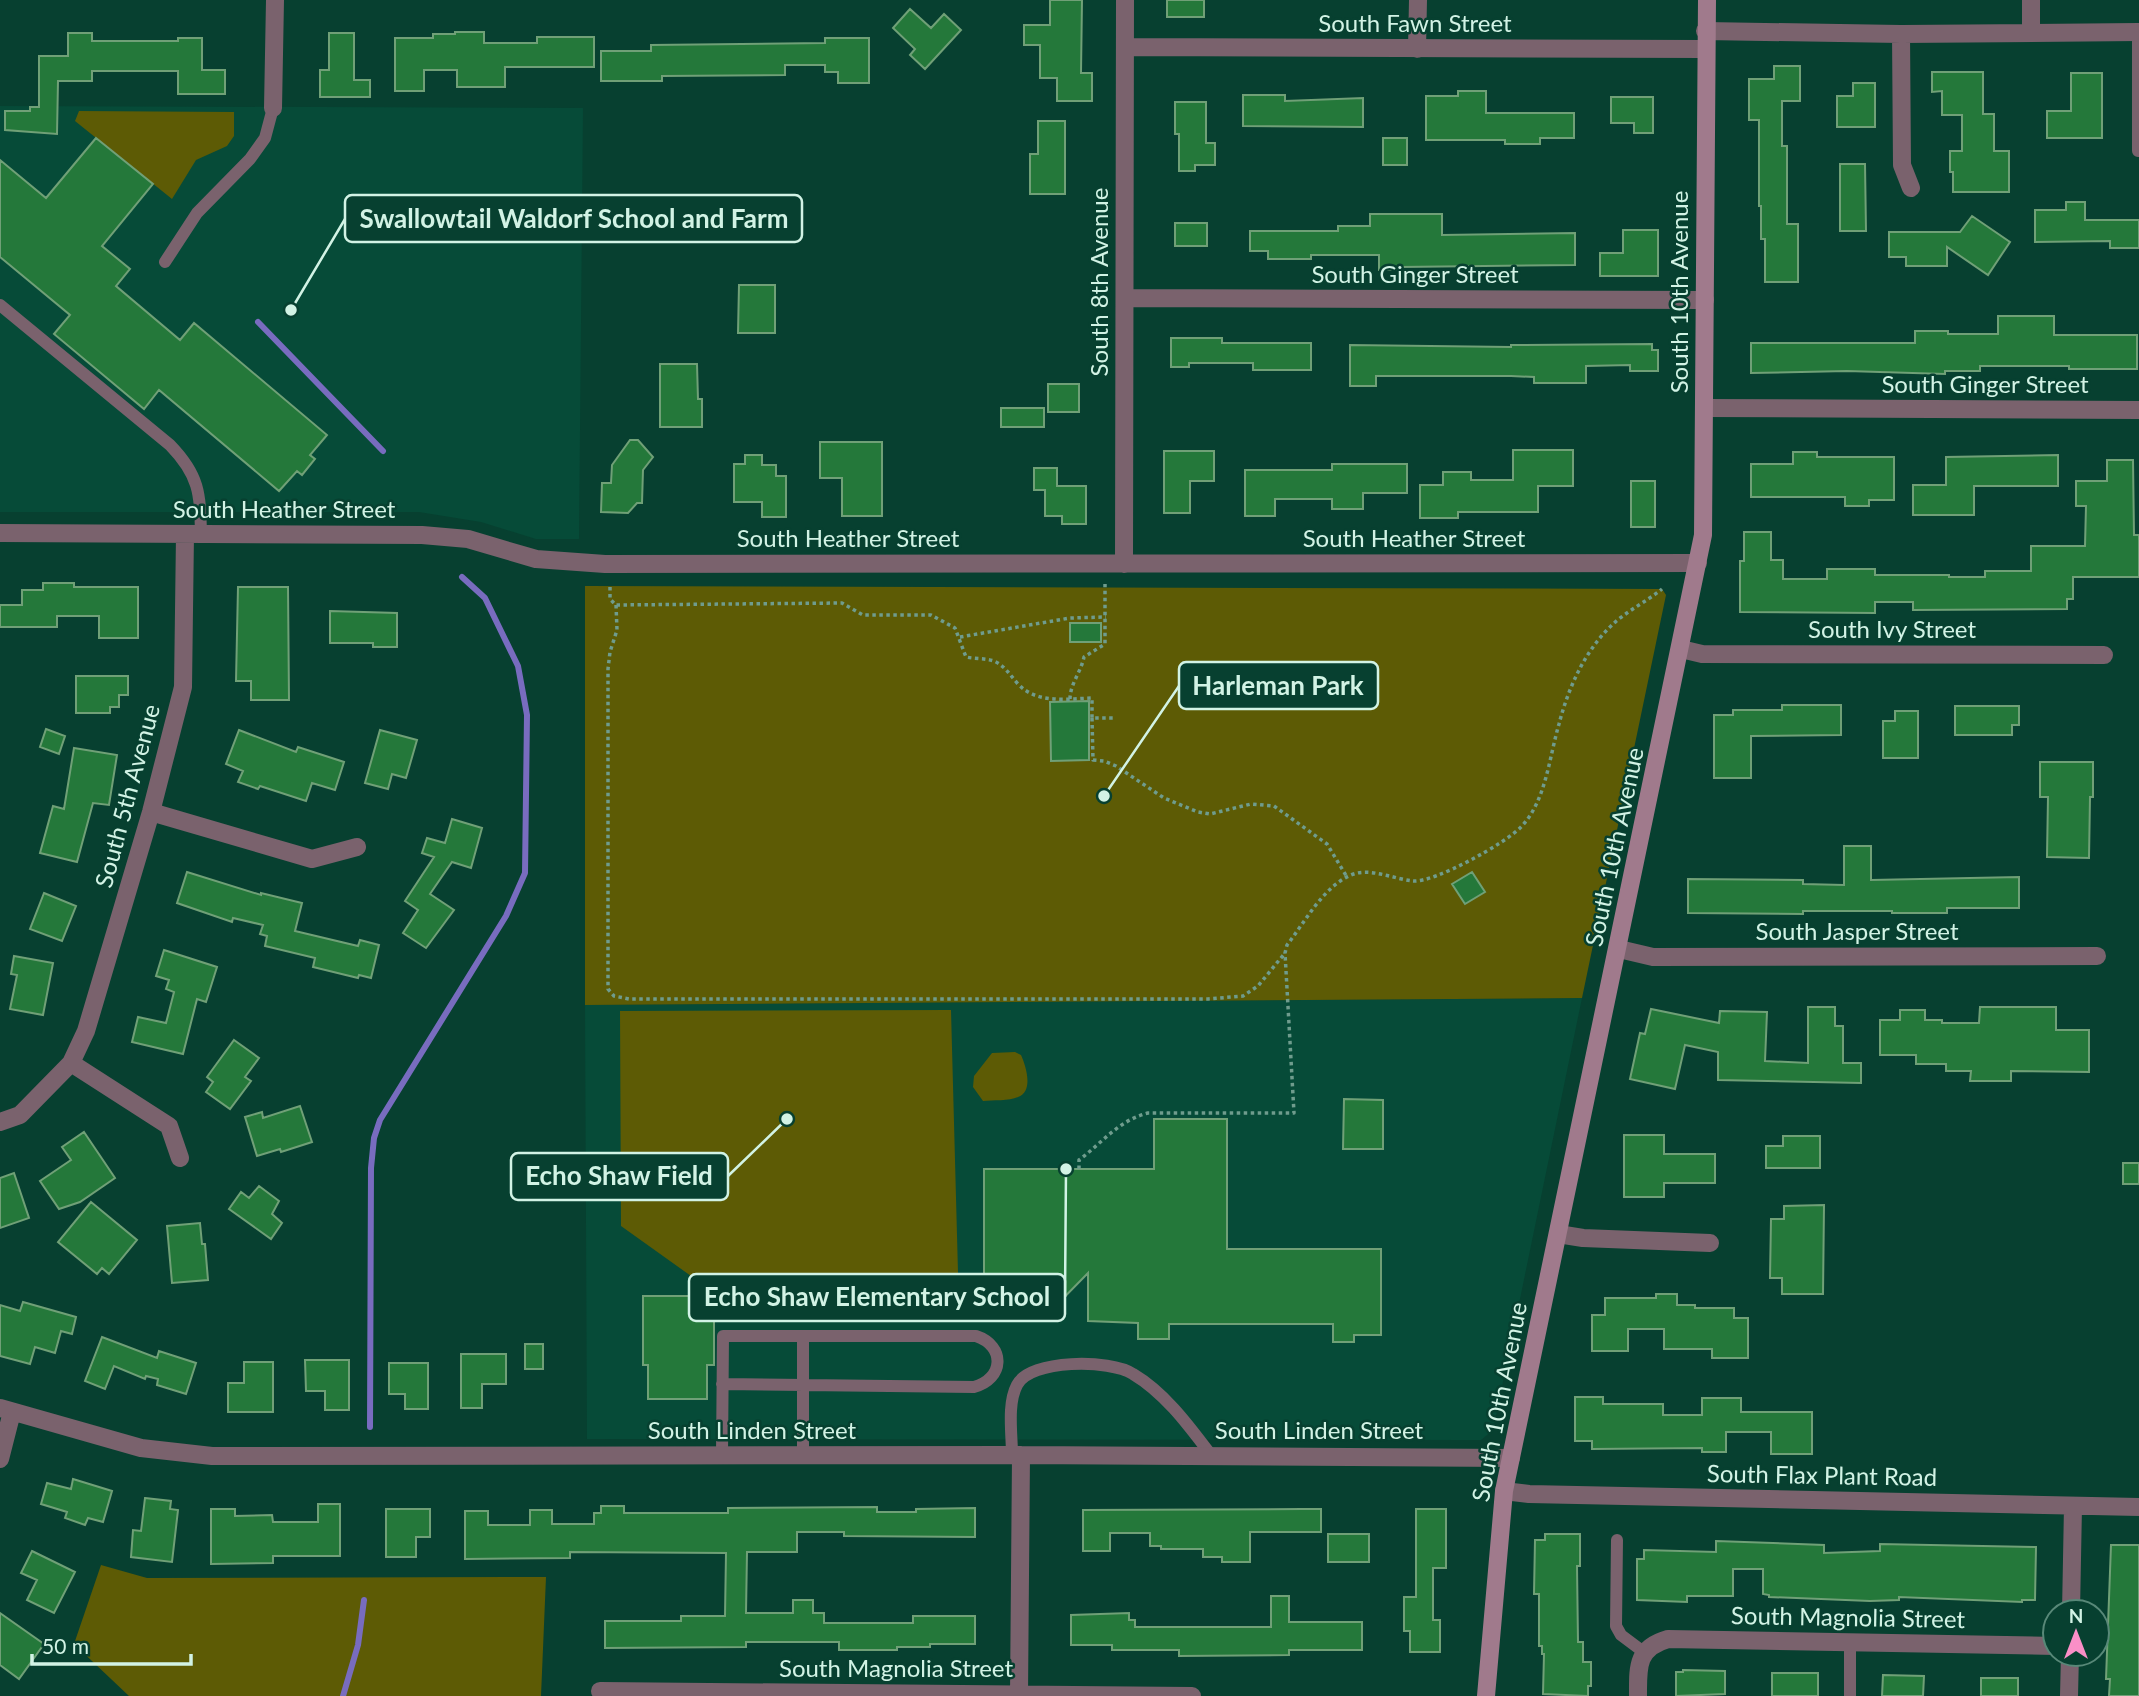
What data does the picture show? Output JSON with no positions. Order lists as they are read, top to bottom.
{
  "streets": {
    "main road": ["South 10th Avenue"],
    "street": [
      "South Fawn Street",
      "South Ginger Street",
      "South 8th Avenue",
      "South Heather Street",
      "South Ivy Street",
      "South 5th Avenue",
      "South Jasper Street",
      "South Linden Street",
      "South Flax Plant Road",
      "South Magnolia Street"
    ]
  },
  "crossings": [
    ["South Fawn Street", "South 8th Avenue"],
    ["South Fawn Street", "South 10th Avenue"],
    ["South Ginger Street", "South 8th Avenue"],
    ["South Ginger Street", "South 10th Avenue"],
    ["South 8th Avenue", "South Heather Street"],
    ["South 10th Avenue", "South Heather Street"],
    ["South 10th Avenue", "South Ivy Street"],
    ["South 10th Avenue", "South Jasper Street"],
    ["South 10th Avenue", "South Linden Street"],
    ["South 10th Avenue", "South Flax Plant Road"],
    ["South Heather Street", "South 5th Avenue"]
  ],
  "places": [
    "Swallowtail Waldorf School and Farm",
    "Harleman Park",
    "Echo Shaw Field",
    "Echo Shaw Elementary School"
  ],
  "scale_bar": "50 m",
  "north": "top"
}
